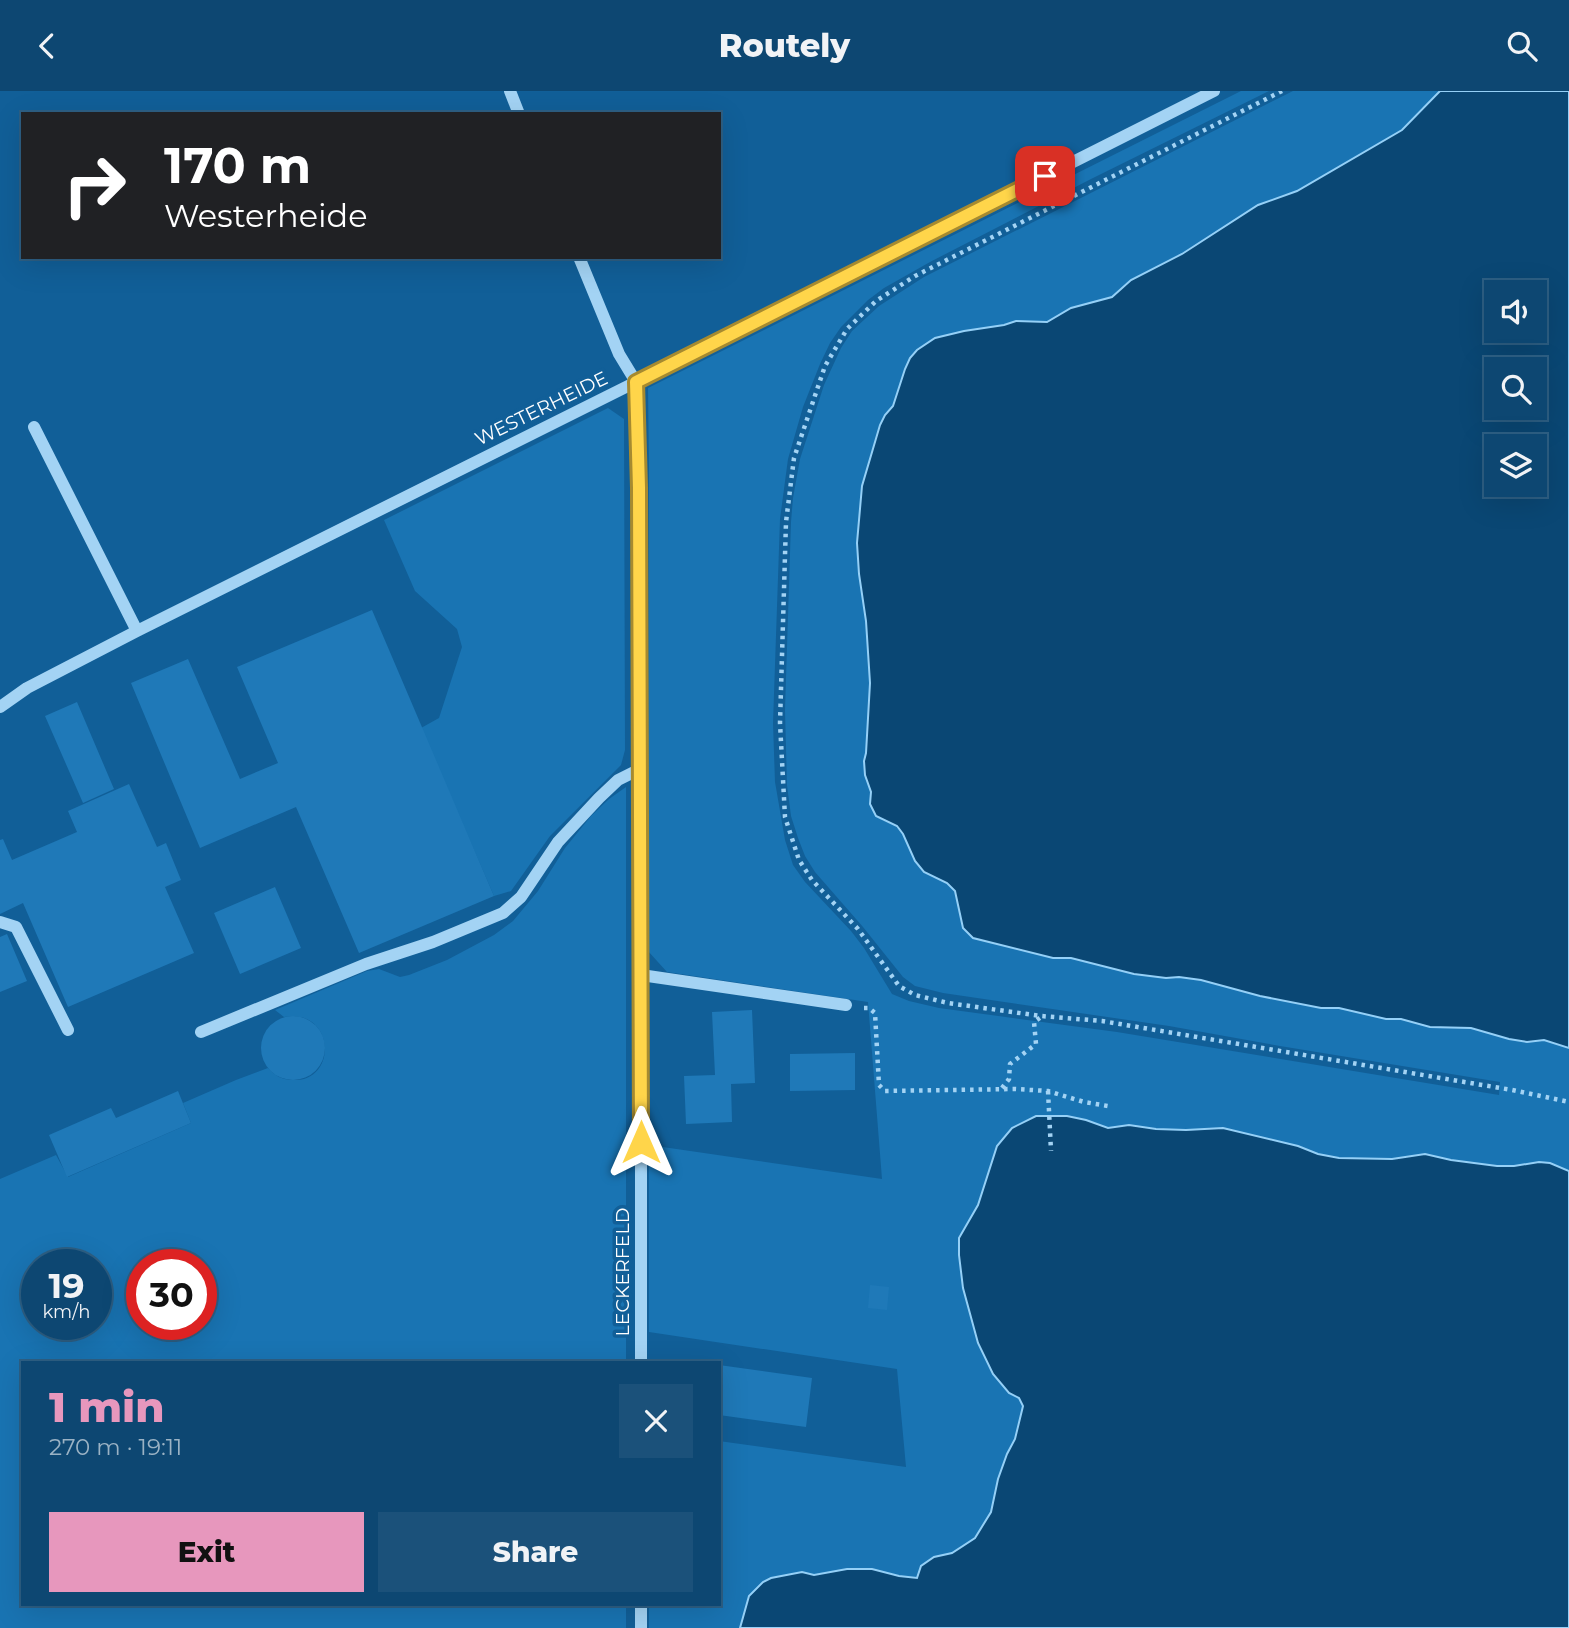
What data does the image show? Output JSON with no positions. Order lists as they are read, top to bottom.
{
  "streets": {
    "street": ["WESTERHEIDE", "LECKERFELD"]
  },
  "crossings": [
    ["WESTERHEIDE", "LECKERFELD"]
  ],
  "page": {
    "header": "Routely",
    "turn": ["170 m", "Westerheide"],
    "speed": "19 km/h",
    "limit": "30",
    "heading": ["1 min", "270 m · 19:11"],
    "buttons": ["Exit", "Share"]
  }
}
